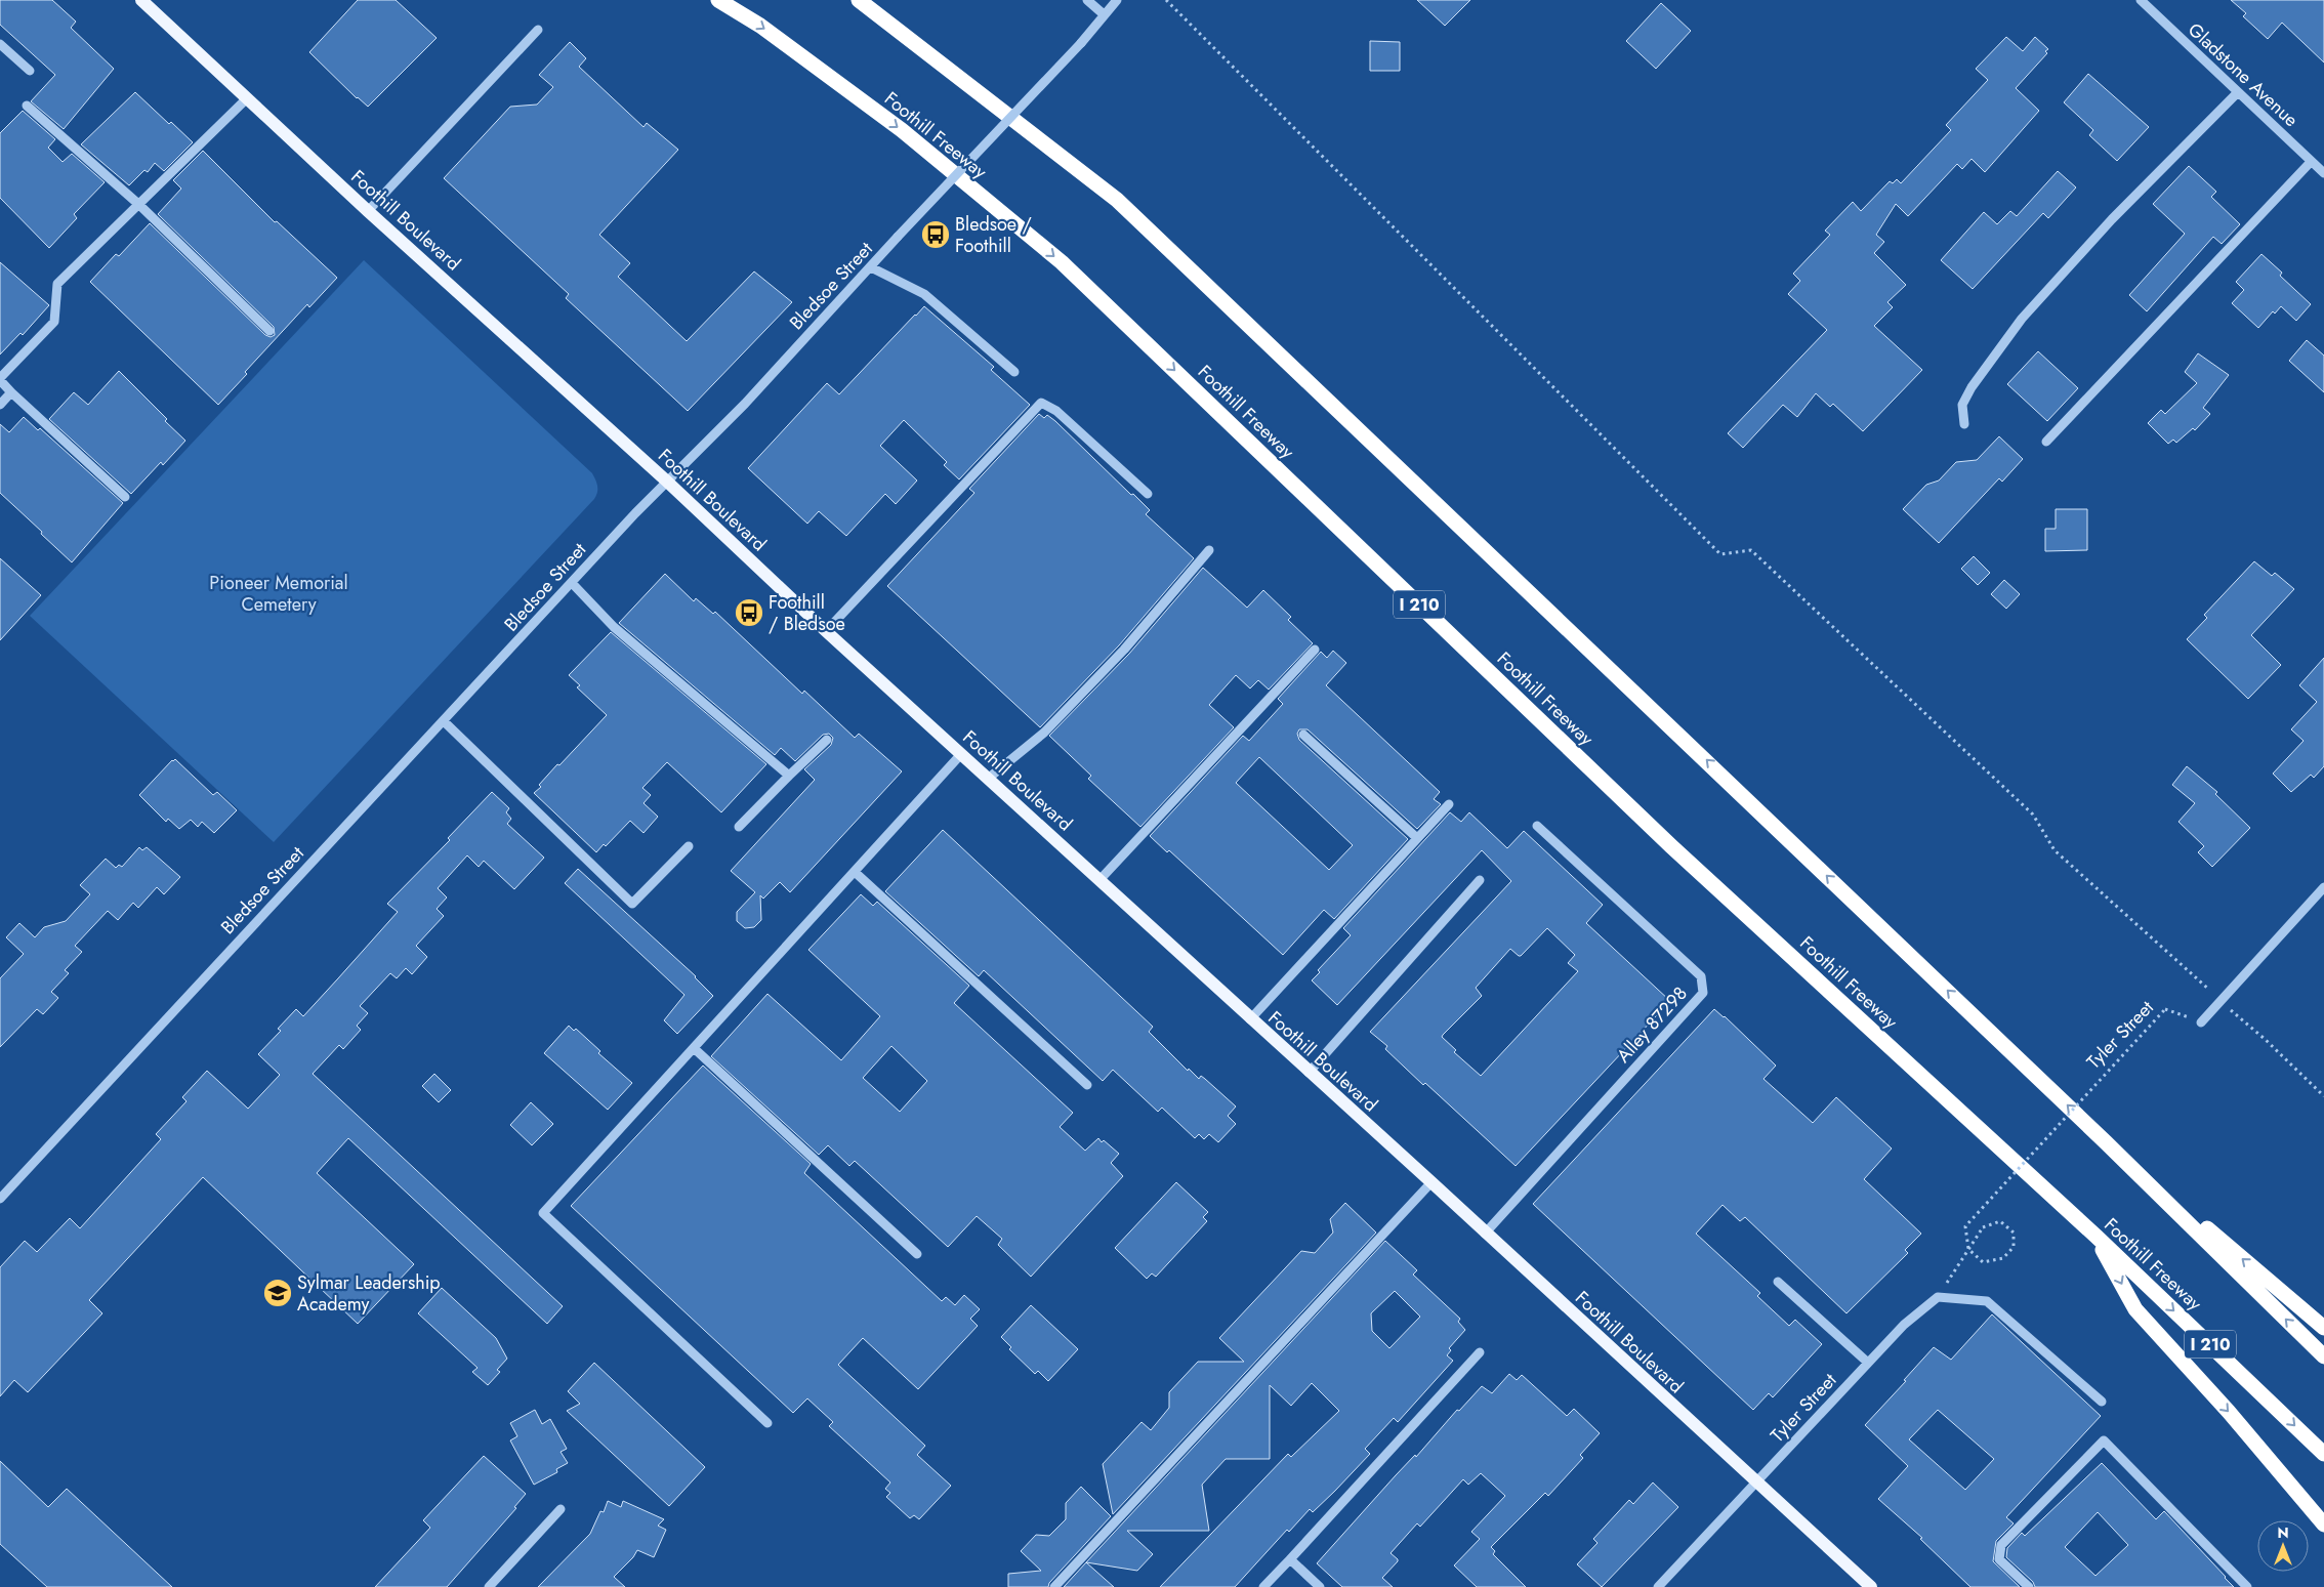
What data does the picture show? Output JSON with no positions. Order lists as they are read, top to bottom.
{
  "streets": {
    "highway": ["Foothill Freeway", "I 210"],
    "main road": ["Foothill Boulevard"],
    "street": [
      "Gladstone Avenue",
      "Bledsoe Street",
      "Alley 87298",
      "Tyler Street"
    ]
  },
  "crossings": [
    ["Foothill Boulevard", "Bledsoe Street"],
    ["Foothill Boulevard", "Alley 87298"],
    ["Foothill Boulevard", "Tyler Street"]
  ],
  "parks": ["Pioneer Memorial Cemetery"],
  "places": {
    "bus stop": ["Bledsoe / Foothill", "Foothill / Bledsoe"],
    "school or university": ["Sylmar Leadership Academy"]
  },
  "north": "top"
}
